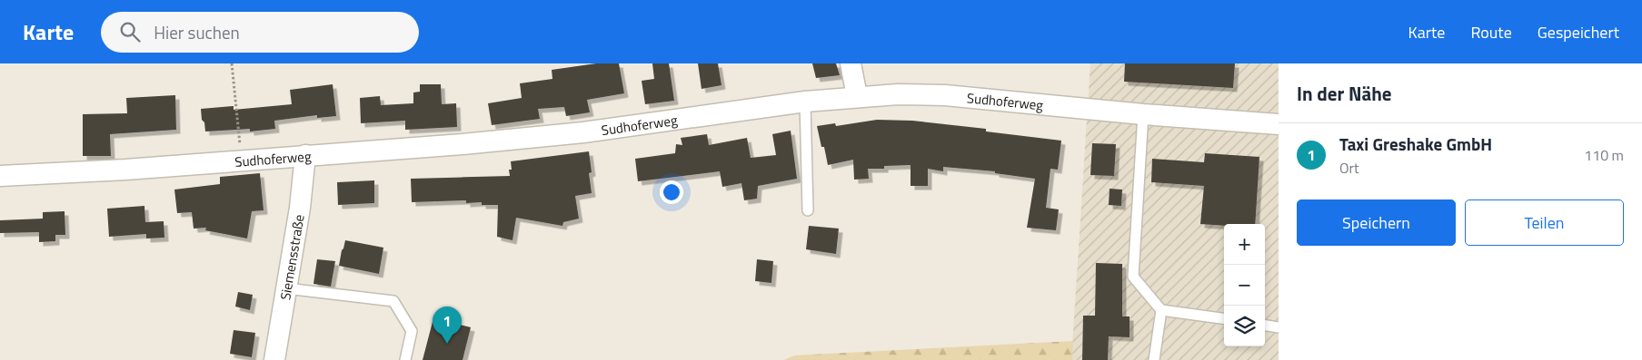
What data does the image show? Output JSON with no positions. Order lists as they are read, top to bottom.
{
  "streets": {
    "street": ["Sudhoferweg", "Siemensstraße"]
  },
  "crossings": [
    ["Sudhoferweg", "Siemensstraße"]
  ],
  "page": {
    "header": "Karte",
    "search": "Hier suchen",
    "nav": ["Karte", "Route", "Gespeichert"],
    "heading": "In der Nähe",
    "list": [
      {
        "mark": "1",
        "name": "Taxi Greshake GmbH",
        "note": "Ort",
        "value": "110 m"
      }
    ],
    "buttons": ["Speichern", "Teilen"],
    "map_buttons": ["+", "−"],
    "pins": "1"
  }
}
